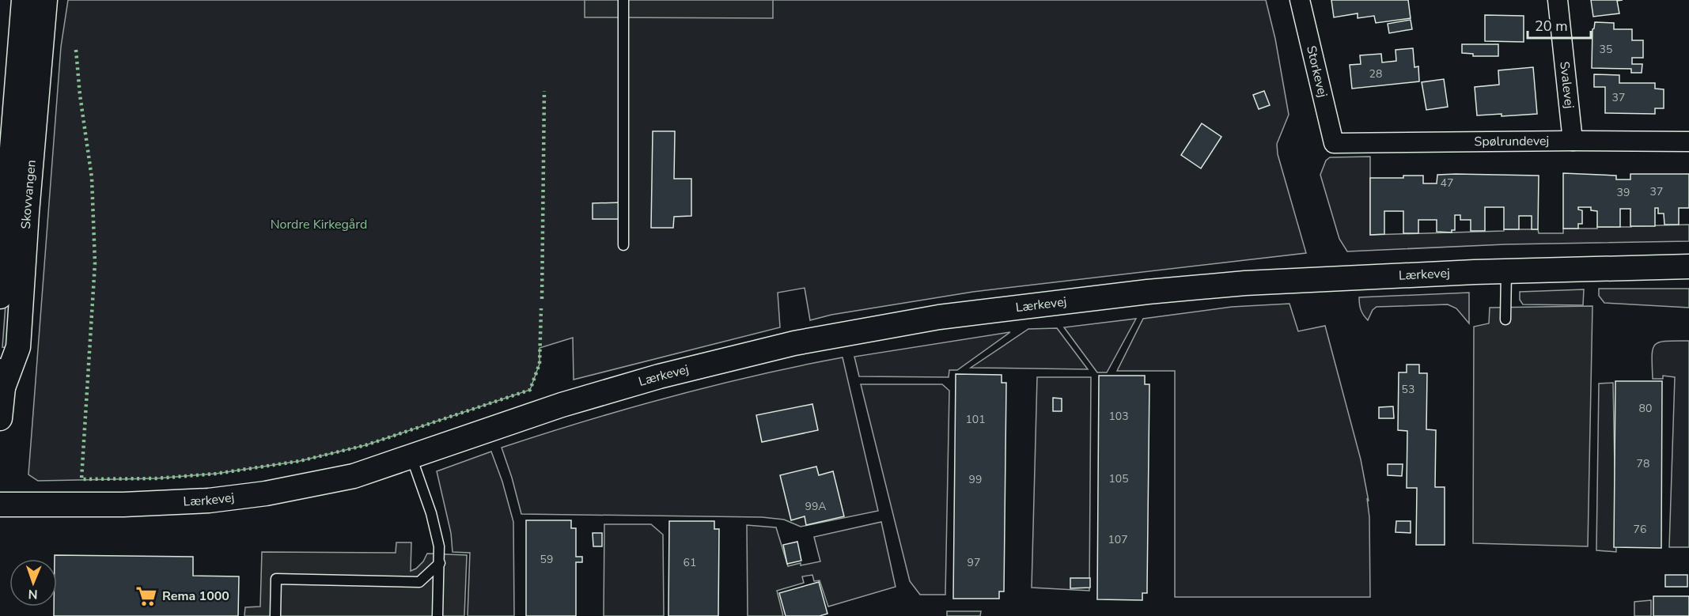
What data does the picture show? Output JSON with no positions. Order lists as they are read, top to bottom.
{
  "streets": {
    "street": [
      "Storkevej",
      "Svalevej",
      "Spølrundevej",
      "Skovvangen",
      "Lærkevej"
    ]
  },
  "crossings": [
    ["Storkevej", "Spølrundevej"],
    ["Svalevej", "Spølrundevej"]
  ],
  "parks": ["Nordre Kirkegård"],
  "places": {
    "supermarket": ["Rema 1000"]
  },
  "house_numbers": [
    "35",
    "28",
    "37",
    "47",
    "37",
    "39",
    "53",
    "80",
    "103",
    "101",
    "78",
    "105",
    "99",
    "99A",
    "76",
    "107",
    "59",
    "61",
    "97"
  ],
  "scale_bar": "20 m",
  "north": "bottom"
}
